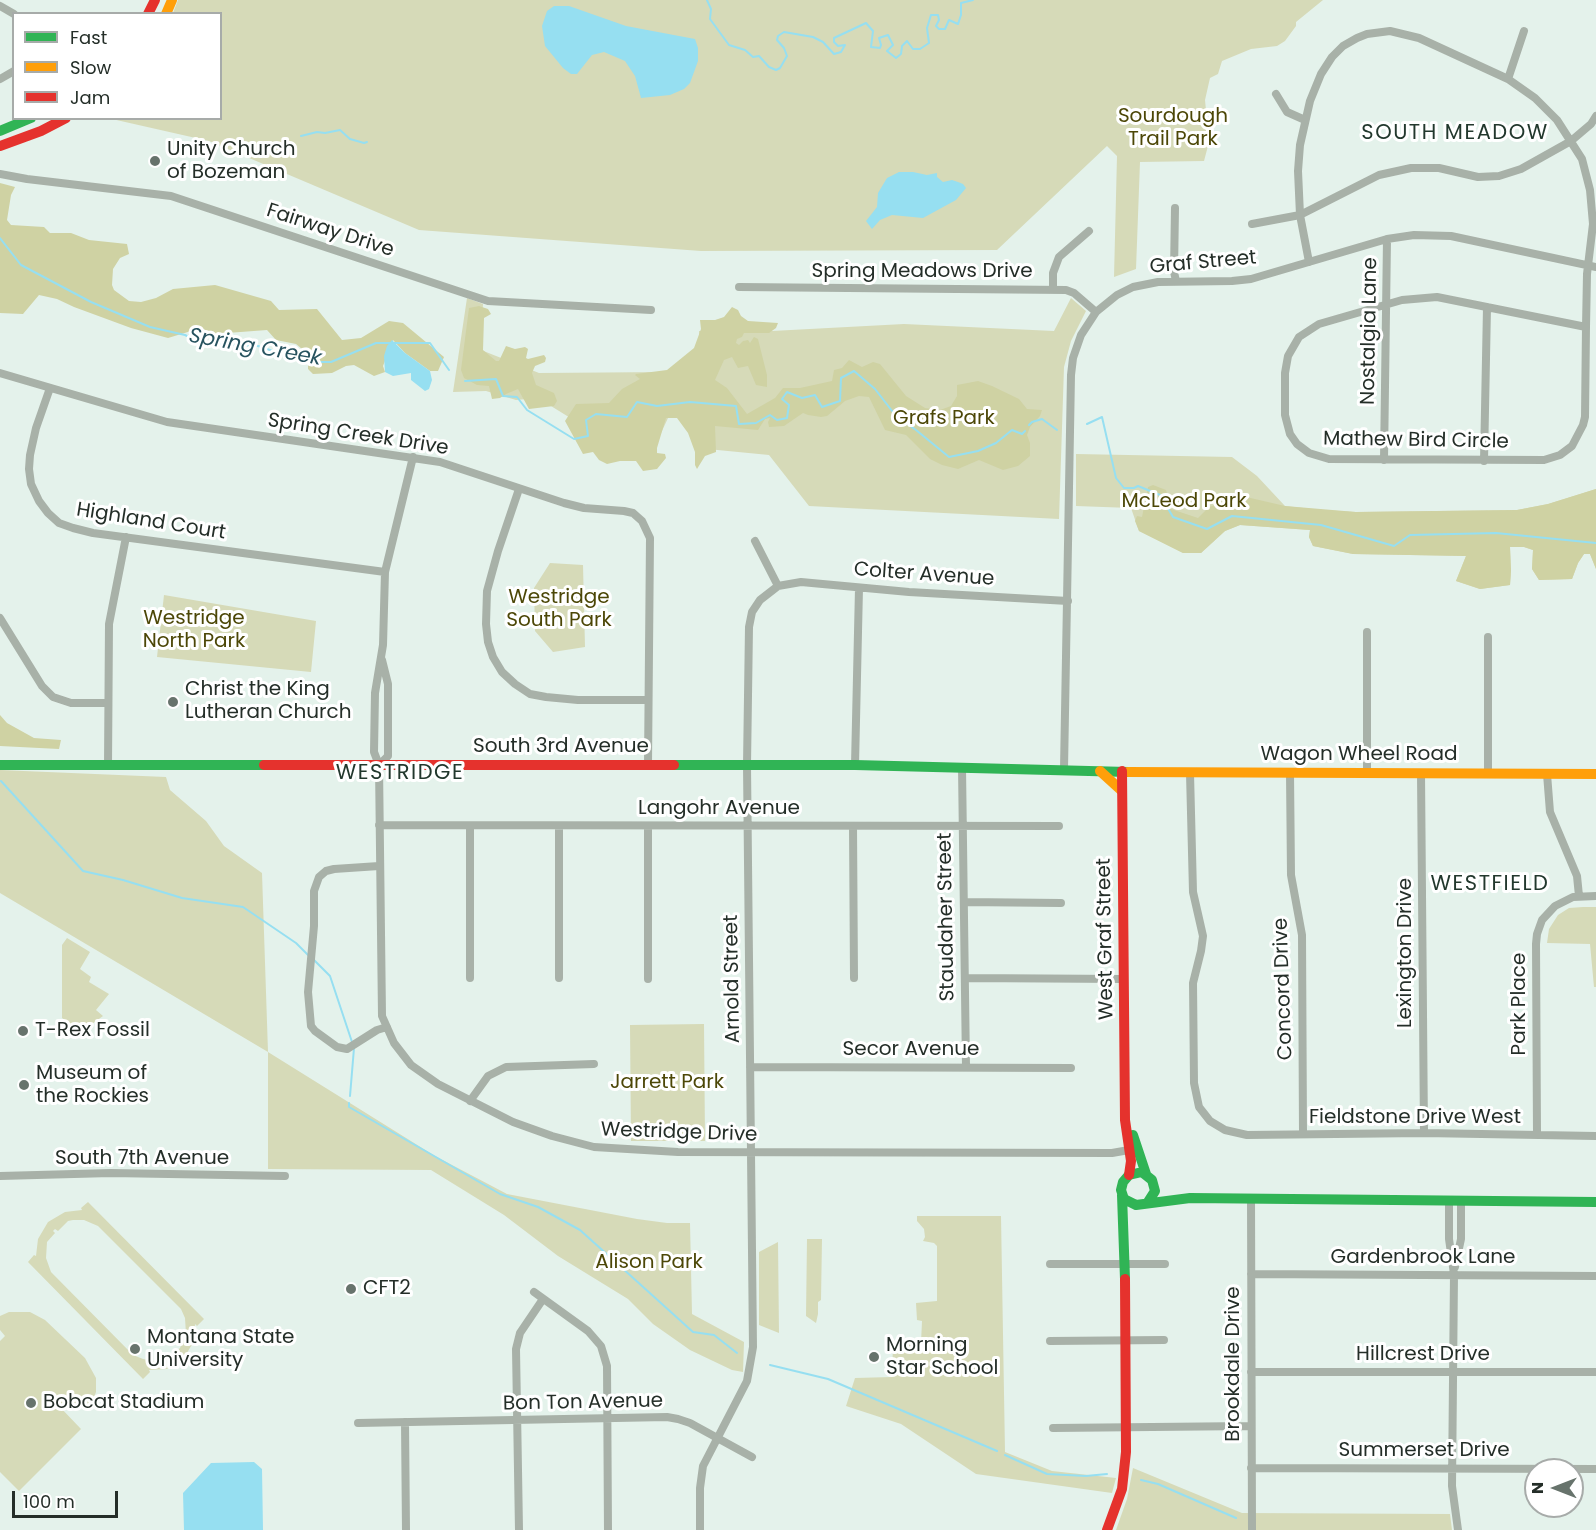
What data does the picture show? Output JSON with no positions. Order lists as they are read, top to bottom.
{
  "streets": {
    "main road": ["South 3rd Avenue", "Wagon Wheel Road", "West Graf Street"],
    "street": [
      "Fairway Drive",
      "Graf Street",
      "Spring Meadows Drive",
      "Nostalgia Lane",
      "Spring Creek Drive",
      "Mathew Bird Circle",
      "Highland Court",
      "Colter Avenue",
      "Langohr Avenue",
      "Staudaher Street",
      "Lexington Drive",
      "Arnold Street",
      "Concord Drive",
      "Park Place",
      "Secor Avenue",
      "Fieldstone Drive West",
      "Westridge Drive",
      "South 7th Avenue",
      "Gardenbrook Lane",
      "Hillcrest Drive",
      "Brookdale Drive",
      "Bon Ton Avenue",
      "Summerset Drive"
    ]
  },
  "crossings": [
    ["Graf Street", "Spring Meadows Drive"],
    ["Graf Street", "Nostalgia Lane"],
    ["Graf Street", "Mathew Bird Circle"],
    ["Graf Street", "Colter Avenue"],
    ["Graf Street", "South 3rd Avenue"],
    ["Nostalgia Lane", "Mathew Bird Circle"],
    ["Spring Creek Drive", "Highland Court"],
    ["Spring Creek Drive", "South 3rd Avenue"],
    ["Spring Creek Drive", "Westridge Drive"],
    ["Highland Court", "Westridge Drive"],
    ["Colter Avenue", "Arnold Street"],
    ["South 3rd Avenue", "Wagon Wheel Road"],
    ["South 3rd Avenue", "Staudaher Street"],
    ["South 3rd Avenue", "West Graf Street"],
    ["South 3rd Avenue", "Arnold Street"],
    ["South 3rd Avenue", "Westridge Drive"],
    ["Wagon Wheel Road", "West Graf Street"],
    ["Wagon Wheel Road", "Lexington Drive"],
    ["Wagon Wheel Road", "Concord Drive"],
    ["Wagon Wheel Road", "Fieldstone Drive West"],
    ["Langohr Avenue", "Staudaher Street"],
    ["Langohr Avenue", "Arnold Street"],
    ["Langohr Avenue", "Westridge Drive"],
    ["Staudaher Street", "Secor Avenue"],
    ["West Graf Street", "Westridge Drive"],
    ["Lexington Drive", "Fieldstone Drive West"],
    ["Arnold Street", "Secor Avenue"],
    ["Arnold Street", "Westridge Drive"],
    ["Arnold Street", "Bon Ton Avenue"],
    ["Concord Drive", "Fieldstone Drive West"],
    ["Park Place", "Fieldstone Drive West"],
    ["Gardenbrook Lane", "Brookdale Drive"],
    ["Hillcrest Drive", "Brookdale Drive"],
    ["Brookdale Drive", "Summerset Drive"]
  ],
  "districts": ["SOUTH MEADOW", "WESTRIDGE", "WESTFIELD"],
  "water": ["Spring Creek"],
  "parks": [
    "Sourdough Trail Park",
    "Grafs Park",
    "McLeod Park",
    "Westridge South Park",
    "Westridge North Park",
    "Jarrett Park",
    "Alison Park"
  ],
  "places": [
    "Unity Church of Bozeman",
    "Christ the King Lutheran Church",
    "T-Rex Fossil",
    "Museum of the Rockies",
    "CFT2",
    "Montana State University",
    "Morning Star School",
    "Bobcat Stadium"
  ],
  "legend": ["Fast", "Slow", "Jam"],
  "scale_bar": "100 m",
  "north": "left"
}
